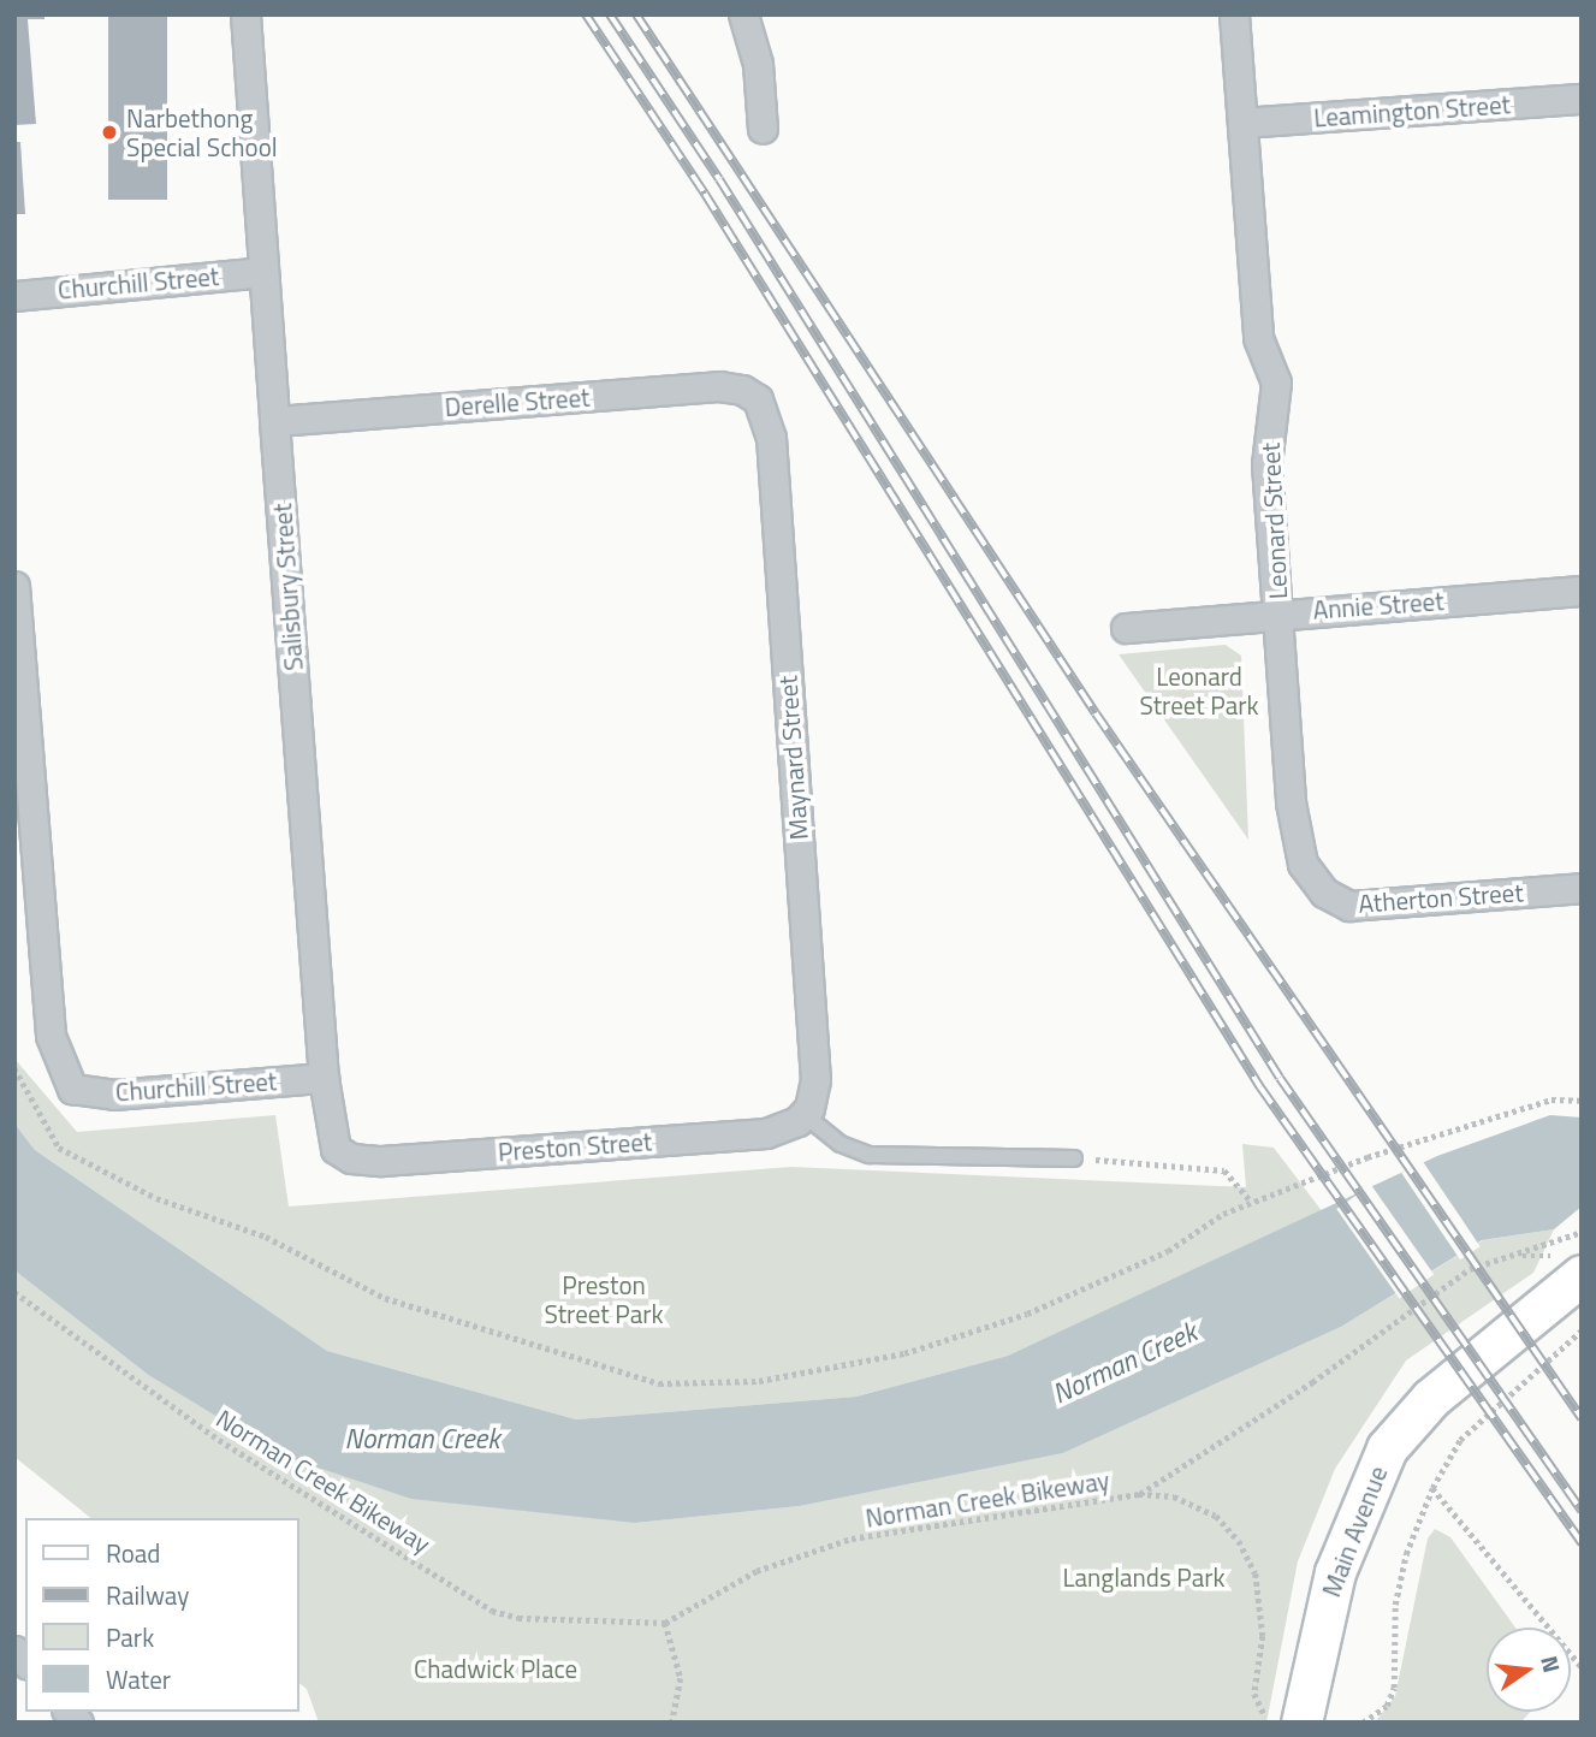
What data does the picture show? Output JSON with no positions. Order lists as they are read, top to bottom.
{
  "streets": {
    "street": [
      "Leamington Street",
      "Churchill Street",
      "Derelle Street",
      "Leonard Street",
      "Salisbury Street",
      "Annie Street",
      "Maynard Street",
      "Atherton Street",
      "Preston Street",
      "Main Avenue"
    ],
    "path": ["Norman Creek Bikeway"]
  },
  "crossings": [
    ["Leamington Street", "Leonard Street"],
    ["Churchill Street", "Salisbury Street"],
    ["Derelle Street", "Salisbury Street"],
    ["Derelle Street", "Maynard Street"],
    ["Leonard Street", "Annie Street"],
    ["Leonard Street", "Atherton Street"],
    ["Salisbury Street", "Preston Street"],
    ["Maynard Street", "Preston Street"],
    ["Norman Creek Bikeway", "Main Avenue"]
  ],
  "water": ["Norman Creek"],
  "parks": [
    "Leonard Street Park",
    "Preston Street Park",
    "Langlands Park",
    "Chadwick Place"
  ],
  "places": ["Narbethong Special School"],
  "legend": [
    "Road",
    "Railway",
    "Park",
    "Water"
  ],
  "north": "right"
}
